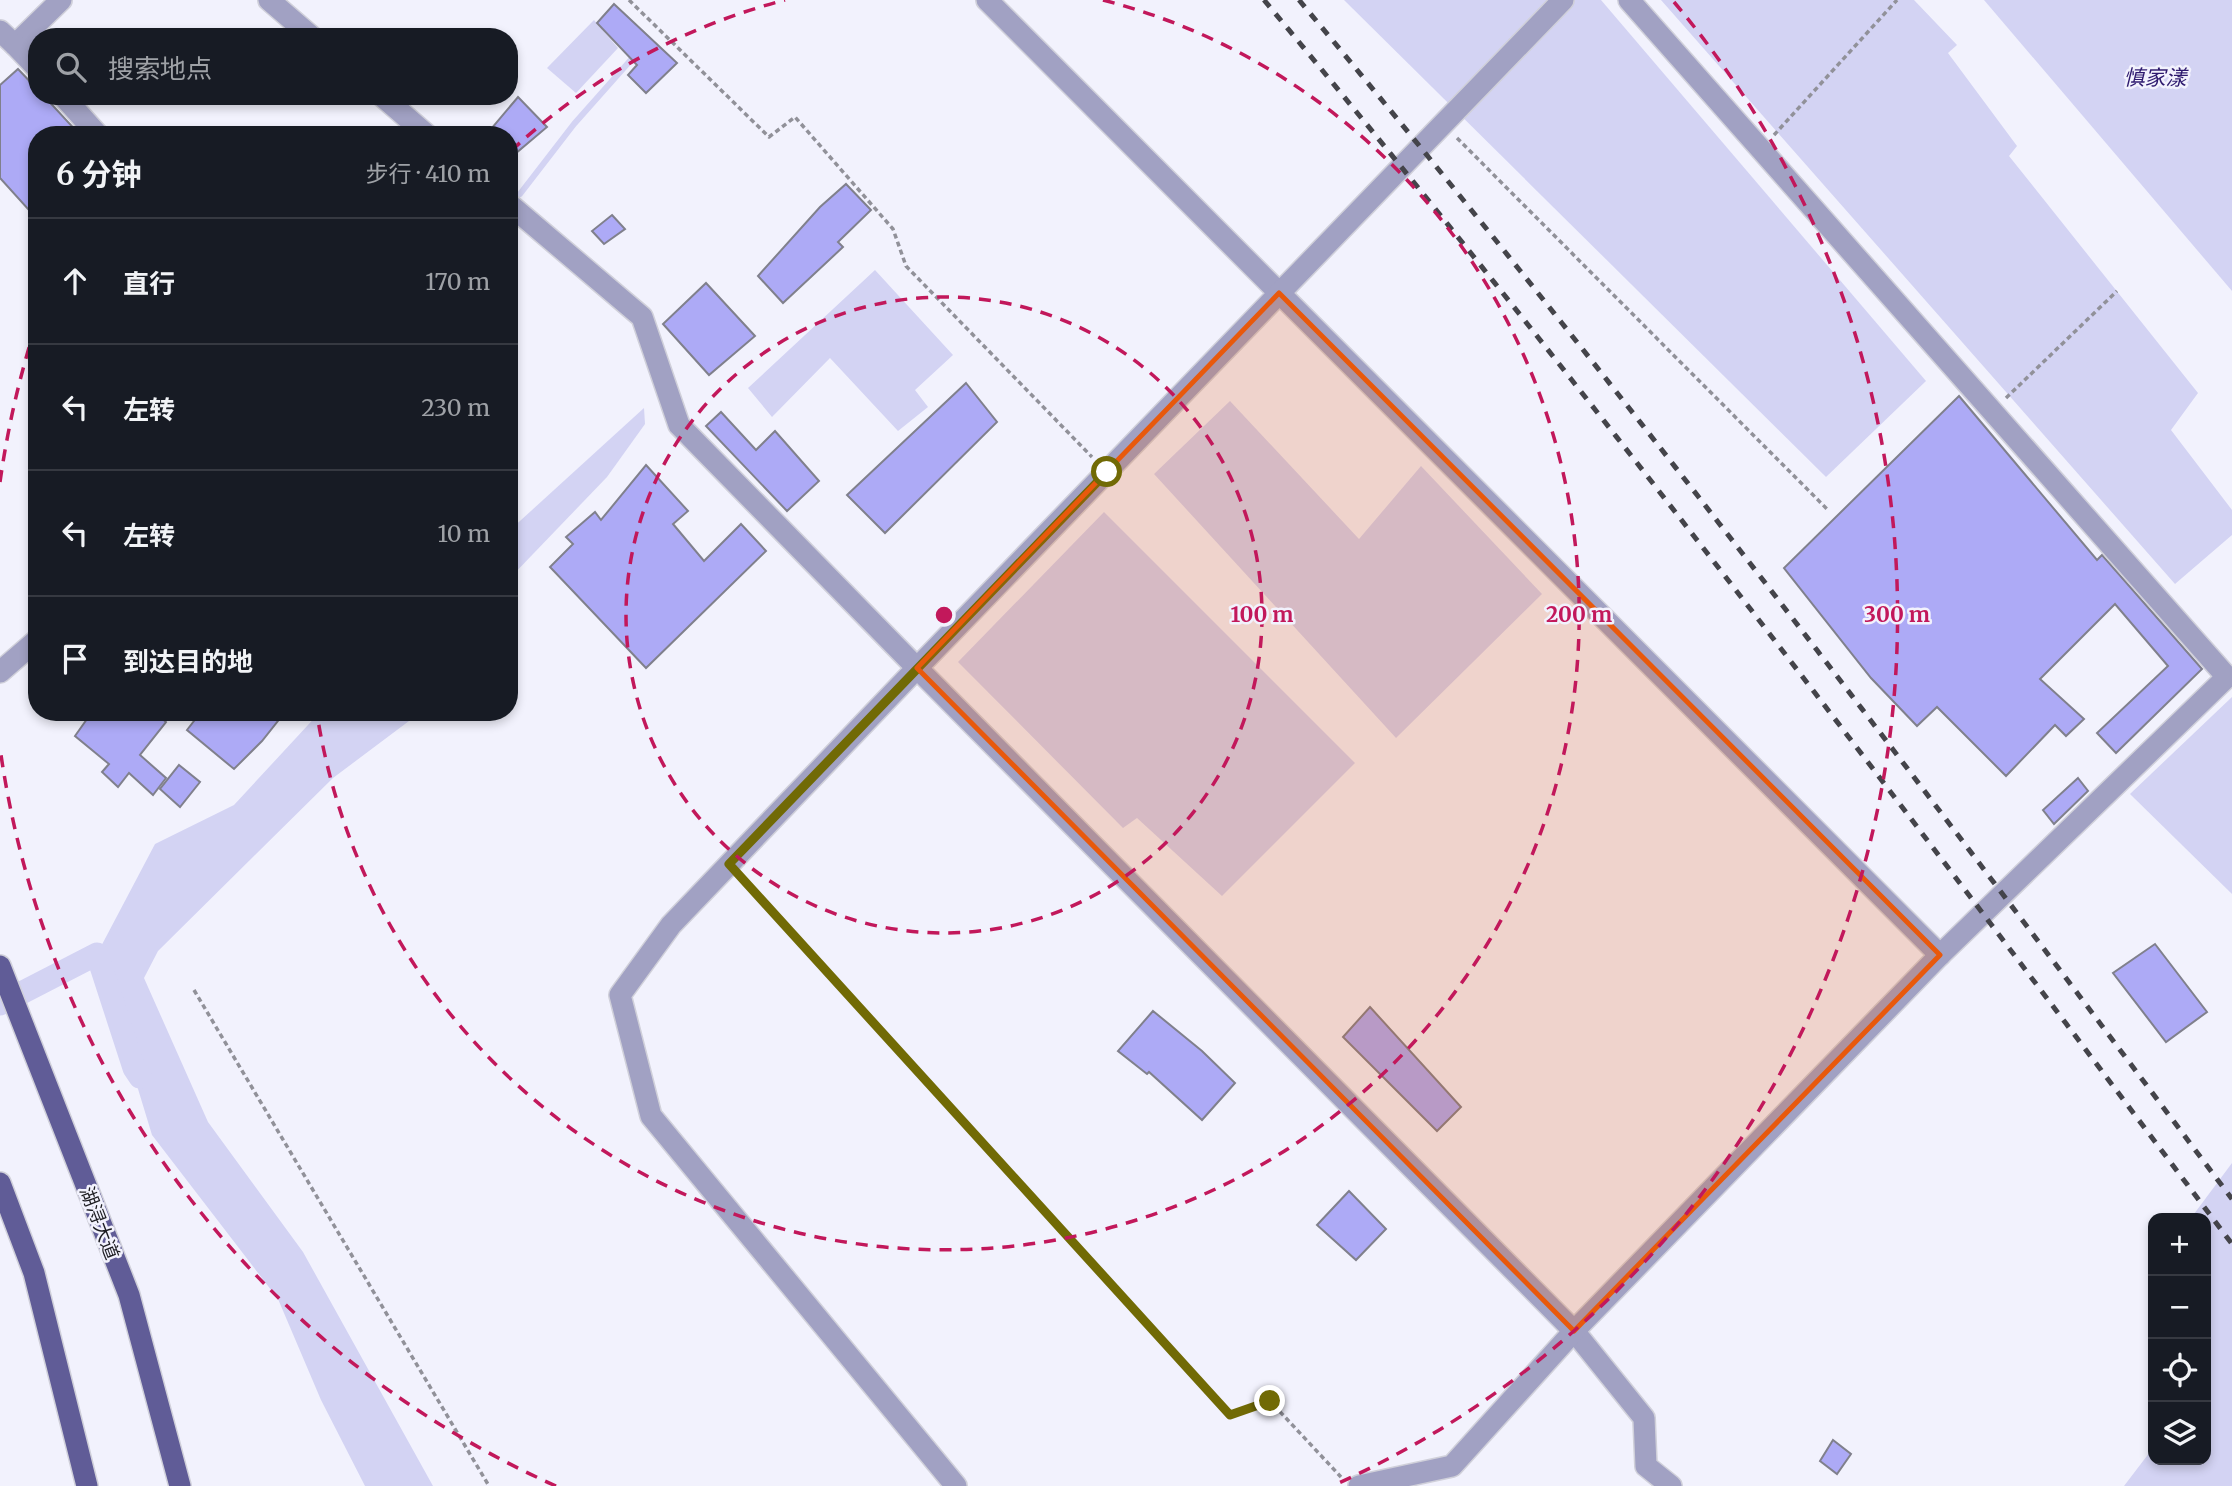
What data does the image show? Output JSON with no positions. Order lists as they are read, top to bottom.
{
  "streets": {
    "main road": ["湖浔大道"]
  },
  "water": ["慎家漾"],
  "page": {
    "search": "搜索地点",
    "heading": ["6 分钟", "步行 · 410 m"],
    "list": [
      ["直行", "170 m"],
      ["左转", "230 m"],
      ["左转", "10 m"],
      "到达目的地"
    ],
    "map_buttons": ["+", "−"]
  },
  "rings": ["100 m", "200 m", "300 m"]
}
